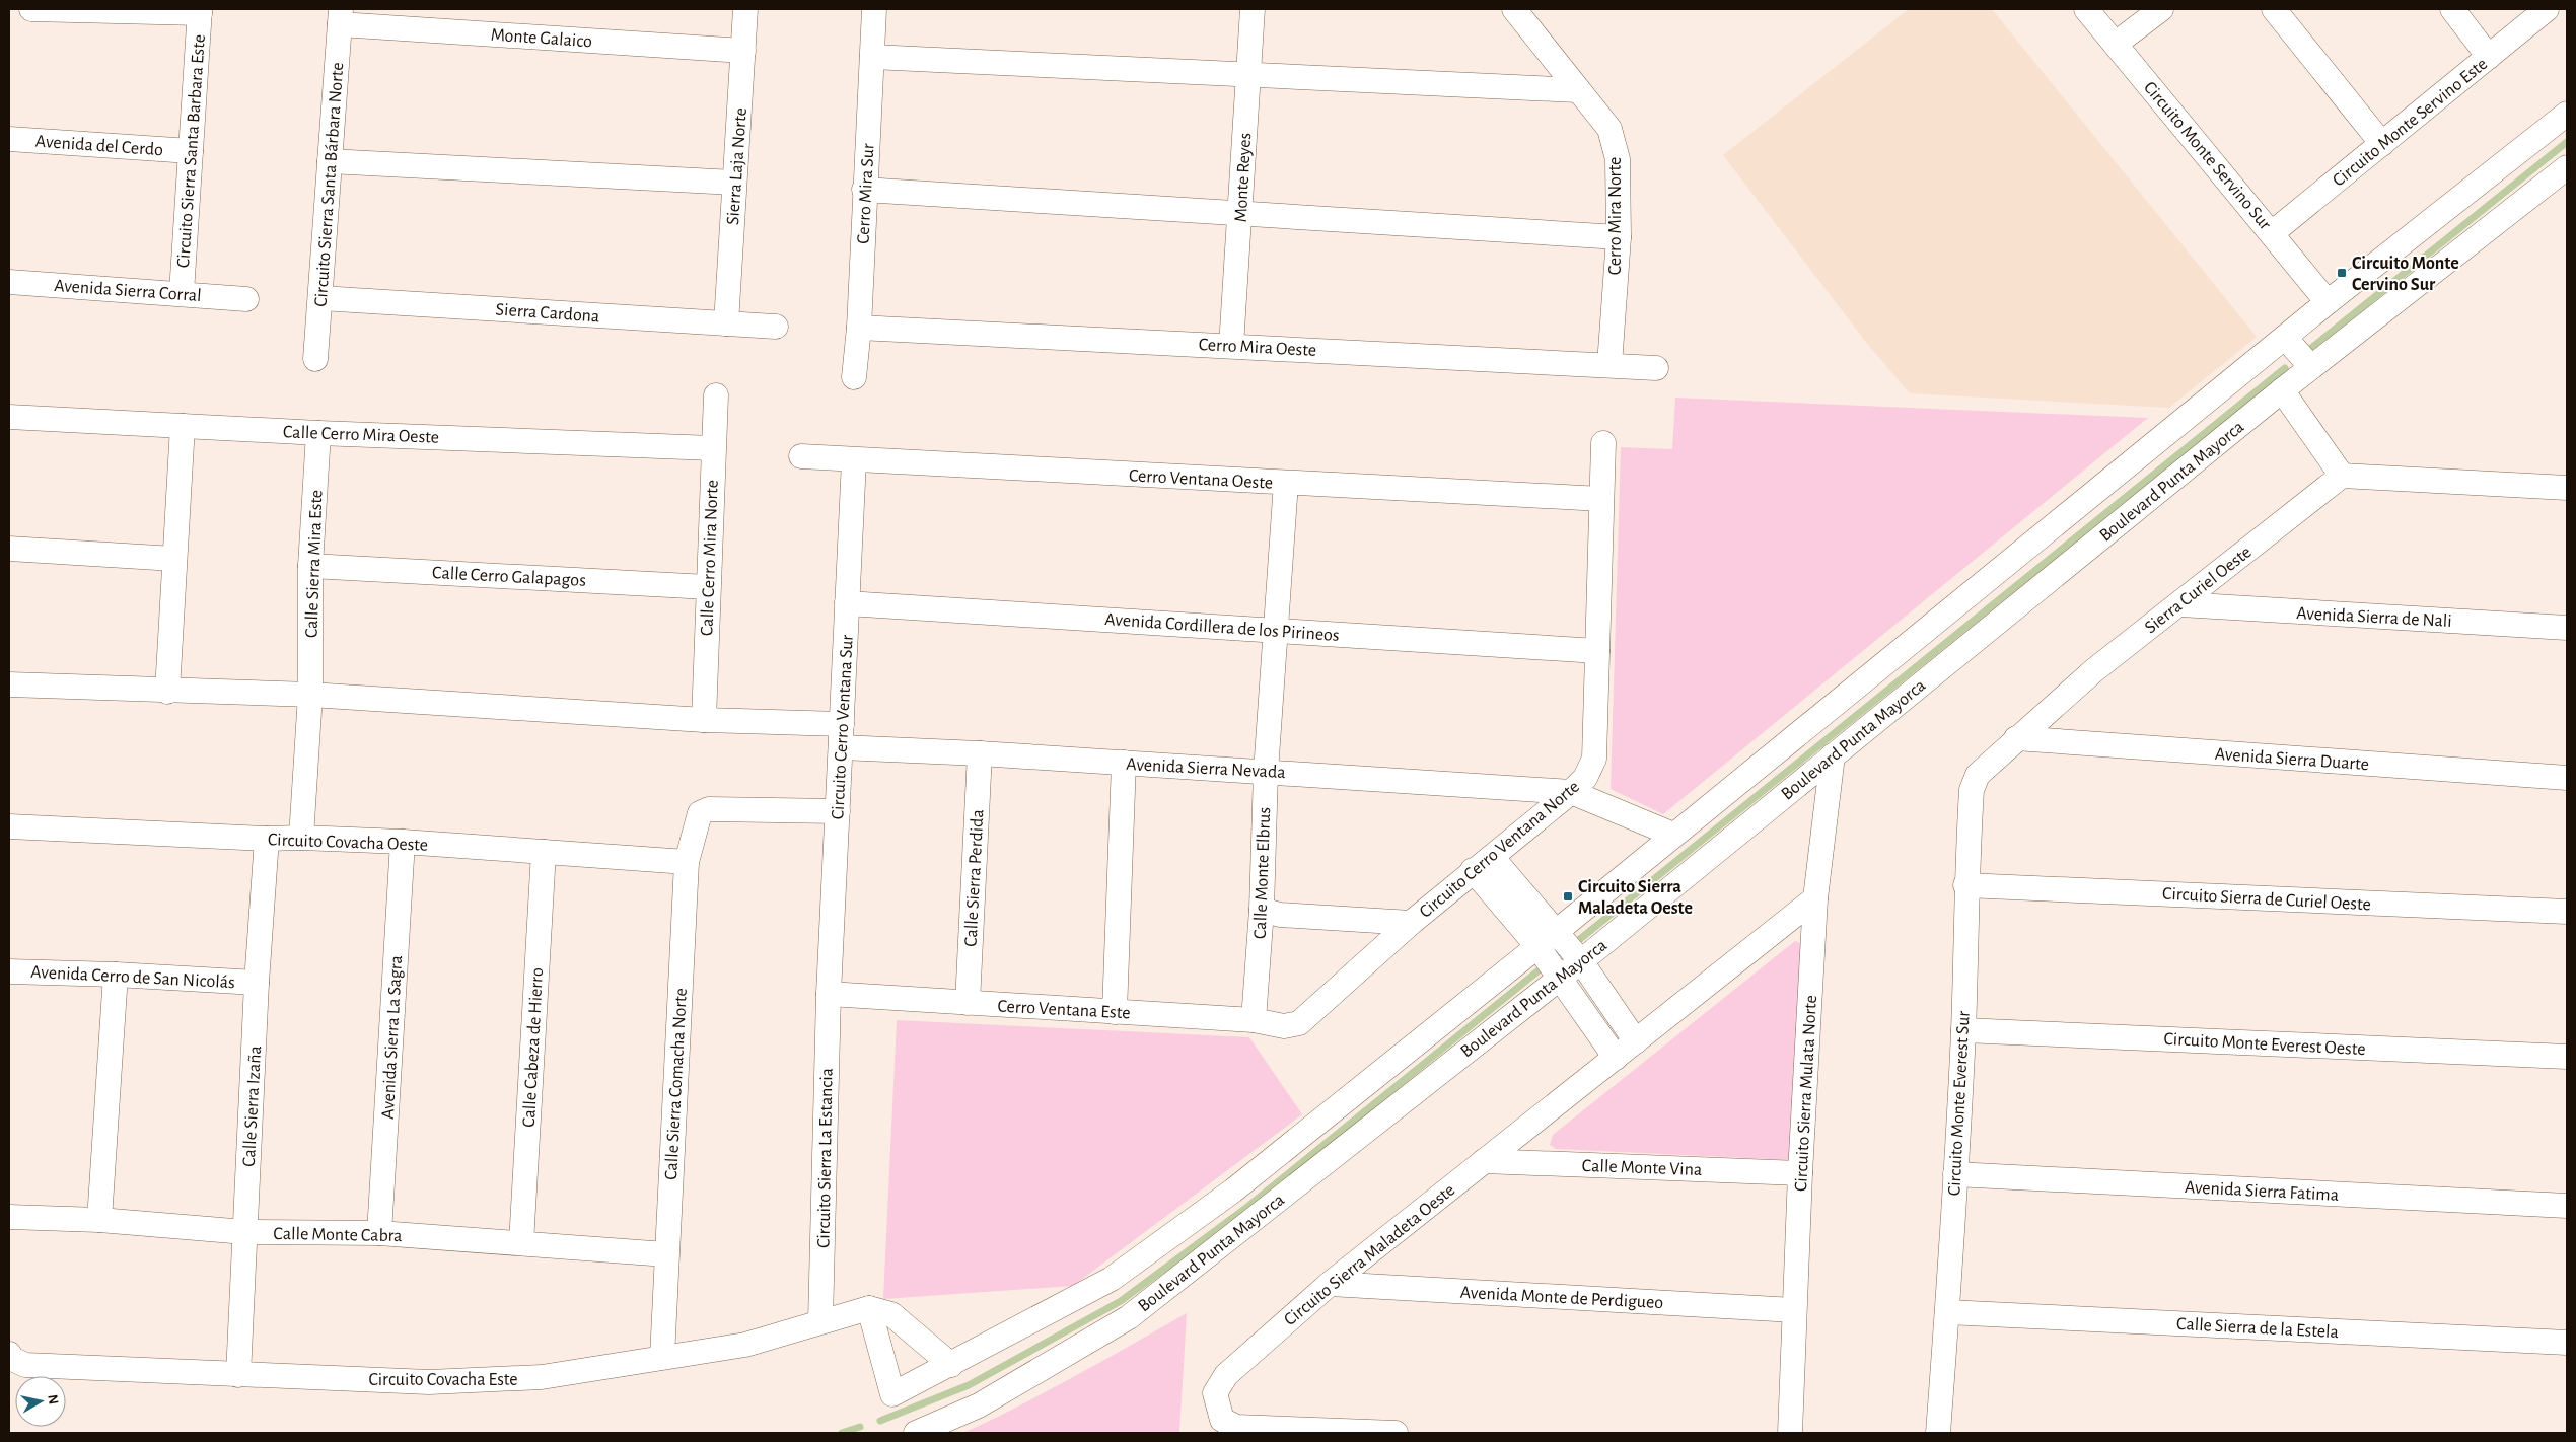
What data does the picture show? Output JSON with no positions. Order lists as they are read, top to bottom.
{
  "streets": {
    "street": [
      "Monte Galaico",
      "Circuito Monte Servino Este",
      "Avenida del Cerdo",
      "Circuito Sierra Santa Barbara Este",
      "Circuito Monte Servino Sur",
      "Sierra Laja Norte",
      "Monte Reyes",
      "Circuito Sierra Santa Bárbara Norte",
      "Cerro Mira Sur",
      "Cerro Mira Norte",
      "Avenida Sierra Corral",
      "Sierra Cardona",
      "Cerro Mira Oeste",
      "Calle Cerro Mira Oeste",
      "Cerro Ventana Oeste",
      "Boulevard Punta Mayorca",
      "Calle Cerro Mira Norte",
      "Calle Sierra Mira Este",
      "Calle Cerro Galapagos",
      "Sierra Curiel Oeste",
      "Avenida Sierra de Nali",
      "Avenida Cordillera de los Pirineos",
      "Circuito Cerro Ventana Sur",
      "Avenida Sierra Duarte",
      "Avenida Sierra Nevada",
      "Circuito Covacha Oeste",
      "Circuito Cerro Ventana Norte",
      "Calle Monte Elbrus",
      "Calle Sierra Perdida",
      "Circuito Sierra de Curiel Oeste",
      "Avenida Cerro de San Nicolás",
      "Cerro Ventana Este",
      "Avenida Sierra La Sagra",
      "Circuito Monte Everest Oeste",
      "Calle Cabeza de Hierro",
      "Calle Sierra Comacha Norte",
      "Circuito Sierra Mulata Norte",
      "Circuito Monte Everest Sur",
      "Calle Sierra Izaña",
      "Circuito Sierra La Estancia",
      "Calle Monte Vina",
      "Avenida Sierra Fatima",
      "Calle Monte Cabra",
      "Circuito Sierra Maladeta Oeste",
      "Avenida Monte de Perdigueo",
      "Calle Sierra de la Estela",
      "Circuito Covacha Este"
    ]
  },
  "crossings": [
    ["Monte Galaico", "Sierra Laja Norte"],
    ["Monte Galaico", "Circuito Sierra Santa Bárbara Norte"],
    ["Circuito Monte Servino Este", "Circuito Monte Servino Sur"],
    ["Avenida del Cerdo", "Circuito Sierra Santa Barbara Este"],
    ["Circuito Sierra Santa Barbara Este", "Avenida Sierra Corral"],
    ["Circuito Monte Servino Sur", "Boulevard Punta Mayorca"],
    ["Sierra Laja Norte", "Sierra Cardona"],
    ["Monte Reyes", "Cerro Mira Oeste"],
    ["Circuito Sierra Santa Bárbara Norte", "Sierra Cardona"],
    ["Cerro Mira Sur", "Cerro Mira Oeste"],
    ["Cerro Mira Norte", "Cerro Mira Oeste"],
    ["Calle Cerro Mira Oeste", "Calle Cerro Mira Norte"],
    ["Calle Cerro Mira Oeste", "Calle Sierra Mira Este"],
    ["Cerro Ventana Oeste", "Circuito Cerro Ventana Sur"],
    ["Cerro Ventana Oeste", "Circuito Cerro Ventana Norte"],
    ["Cerro Ventana Oeste", "Calle Monte Elbrus"],
    ["Boulevard Punta Mayorca", "Avenida Sierra Nevada"],
    ["Boulevard Punta Mayorca", "Circuito Sierra Mulata Norte"],
    ["Boulevard Punta Mayorca", "Circuito Covacha Este"],
    ["Calle Cerro Mira Norte", "Calle Cerro Galapagos"],
    ["Calle Cerro Mira Norte", "Avenida Sierra Nevada"],
    ["Calle Sierra Mira Este", "Calle Cerro Galapagos"],
    ["Calle Sierra Mira Este", "Avenida Sierra Nevada"],
    ["Calle Sierra Mira Este", "Circuito Covacha Oeste"],
    ["Sierra Curiel Oeste", "Avenida Sierra de Nali"],
    ["Sierra Curiel Oeste", "Avenida Sierra Duarte"],
    ["Sierra Curiel Oeste", "Circuito Monte Everest Sur"],
    ["Avenida Cordillera de los Pirineos", "Circuito Cerro Ventana Sur"],
    ["Avenida Cordillera de los Pirineos", "Circuito Cerro Ventana Norte"],
    ["Avenida Cordillera de los Pirineos", "Calle Monte Elbrus"],
    ["Circuito Cerro Ventana Sur", "Avenida Sierra Nevada"],
    ["Circuito Cerro Ventana Sur", "Cerro Ventana Este"],
    ["Circuito Cerro Ventana Sur", "Calle Sierra Comacha Norte"],
    ["Circuito Cerro Ventana Sur", "Circuito Sierra La Estancia"],
    ["Avenida Sierra Nevada", "Circuito Cerro Ventana Norte"],
    ["Avenida Sierra Nevada", "Calle Monte Elbrus"],
    ["Avenida Sierra Nevada", "Calle Sierra Perdida"],
    ["Circuito Covacha Oeste", "Avenida Sierra La Sagra"],
    ["Circuito Covacha Oeste", "Calle Cabeza de Hierro"],
    ["Circuito Covacha Oeste", "Calle Sierra Comacha Norte"],
    ["Circuito Covacha Oeste", "Calle Sierra Izaña"],
    ["Circuito Cerro Ventana Norte", "Cerro Ventana Este"],
    ["Calle Monte Elbrus", "Cerro Ventana Este"],
    ["Calle Sierra Perdida", "Cerro Ventana Este"],
    ["Circuito Sierra de Curiel Oeste", "Circuito Monte Everest Sur"],
    ["Avenida Cerro de San Nicolás", "Calle Sierra Izaña"],
    ["Cerro Ventana Este", "Circuito Sierra La Estancia"],
    ["Avenida Sierra La Sagra", "Calle Monte Cabra"],
    ["Circuito Monte Everest Oeste", "Circuito Monte Everest Sur"],
    ["Calle Cabeza de Hierro", "Calle Monte Cabra"],
    ["Calle Sierra Comacha Norte", "Calle Monte Cabra"],
    ["Calle Sierra Comacha Norte", "Circuito Covacha Este"],
    ["Circuito Sierra Mulata Norte", "Calle Monte Vina"],
    ["Circuito Sierra Mulata Norte", "Circuito Sierra Maladeta Oeste"],
    ["Circuito Sierra Mulata Norte", "Avenida Monte de Perdigueo"],
    ["Circuito Monte Everest Sur", "Avenida Sierra Fatima"],
    ["Circuito Monte Everest Sur", "Calle Sierra de la Estela"],
    ["Calle Sierra Izaña", "Calle Monte Cabra"],
    ["Calle Sierra Izaña", "Circuito Covacha Este"],
    ["Circuito Sierra La Estancia", "Circuito Covacha Este"],
    ["Calle Monte Vina", "Circuito Sierra Maladeta Oeste"],
    ["Circuito Sierra Maladeta Oeste", "Avenida Monte de Perdigueo"]
  ],
  "places": {
    "transit": ["Circuito Monte Cervino Sur", "Circuito Sierra Maladeta Oeste"]
  },
  "north": "right"
}
